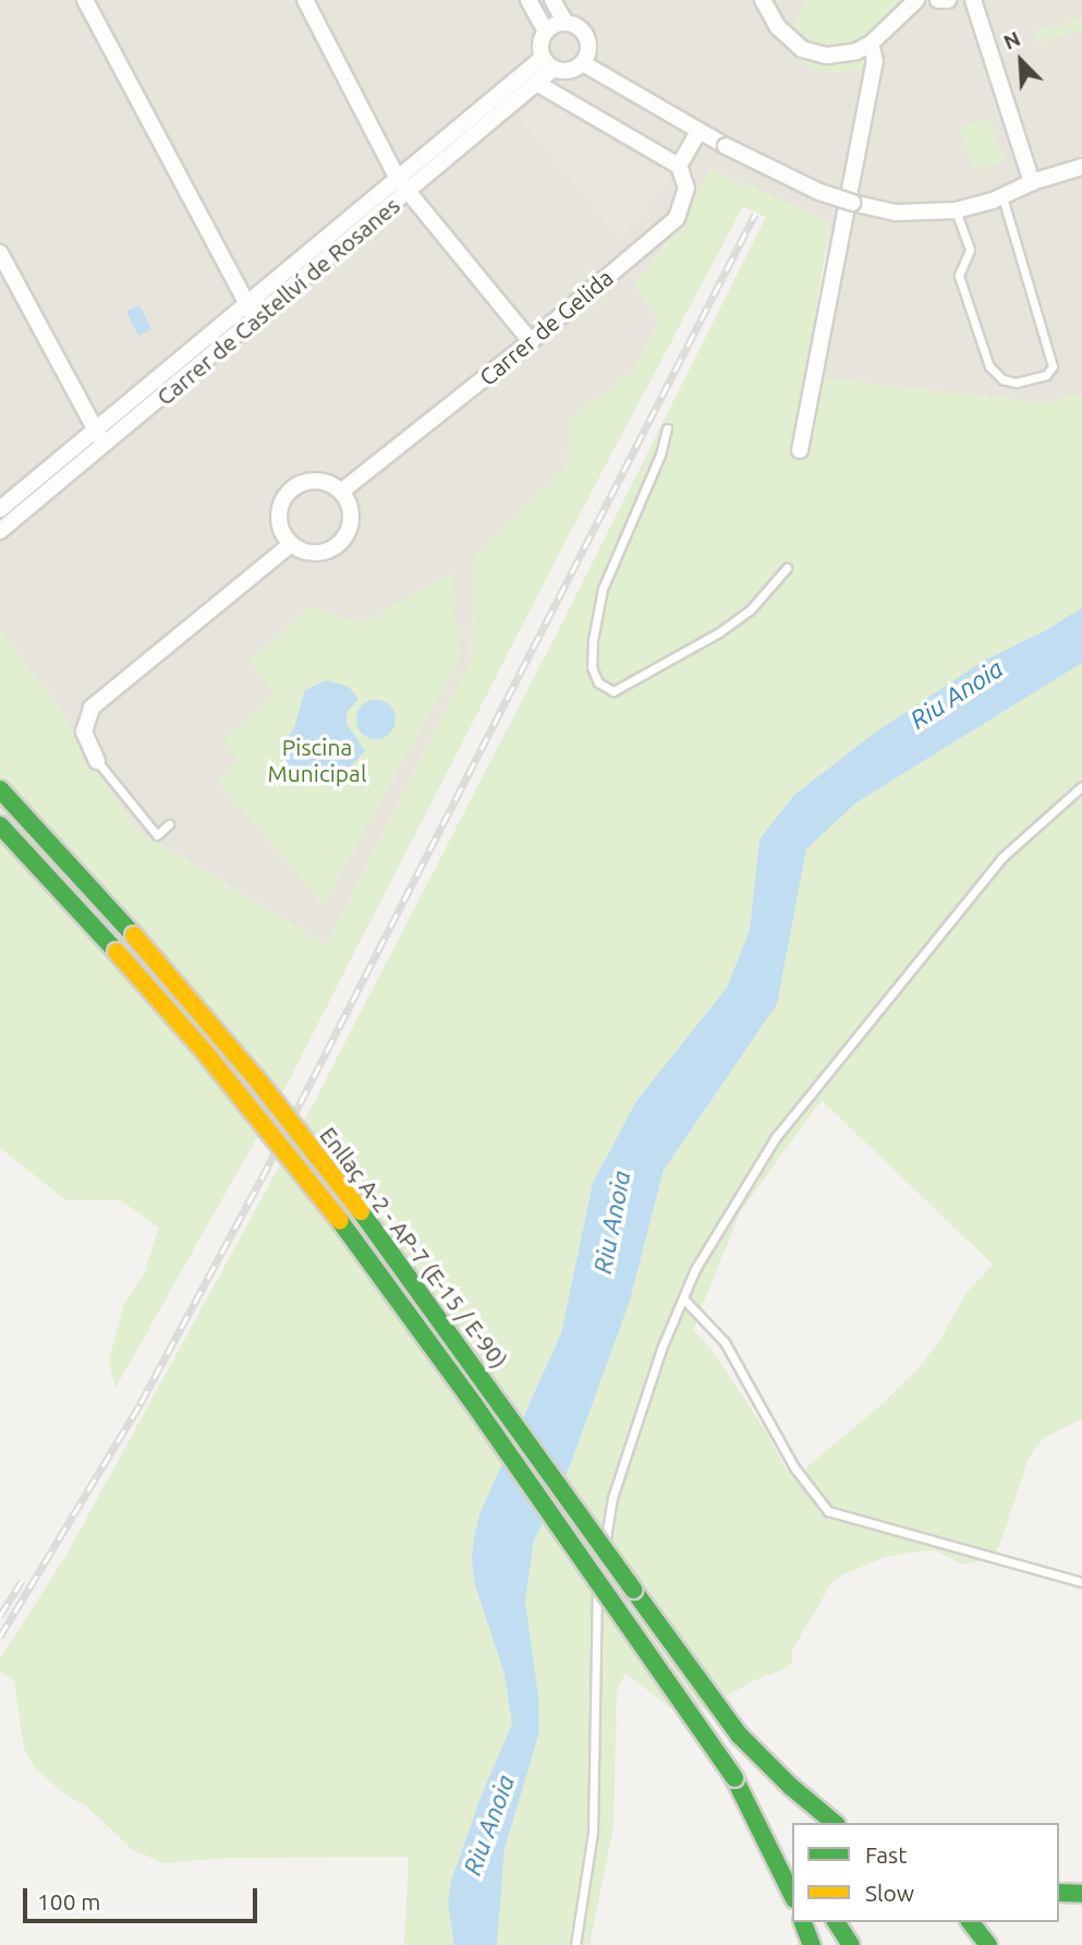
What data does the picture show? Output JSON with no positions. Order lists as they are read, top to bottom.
{
  "streets": {
    "highway": ["Enllaç A-2 - AP-7 (E-15 / E-90)"],
    "street": ["Carrer de Castellví de Rosanes", "Carrer de Gelida"]
  },
  "water": ["Riu Anoia"],
  "parks": ["Piscina Municipal"],
  "legend": ["Fast", "Slow"],
  "scale_bar": "100 m",
  "north": "top left"
}
